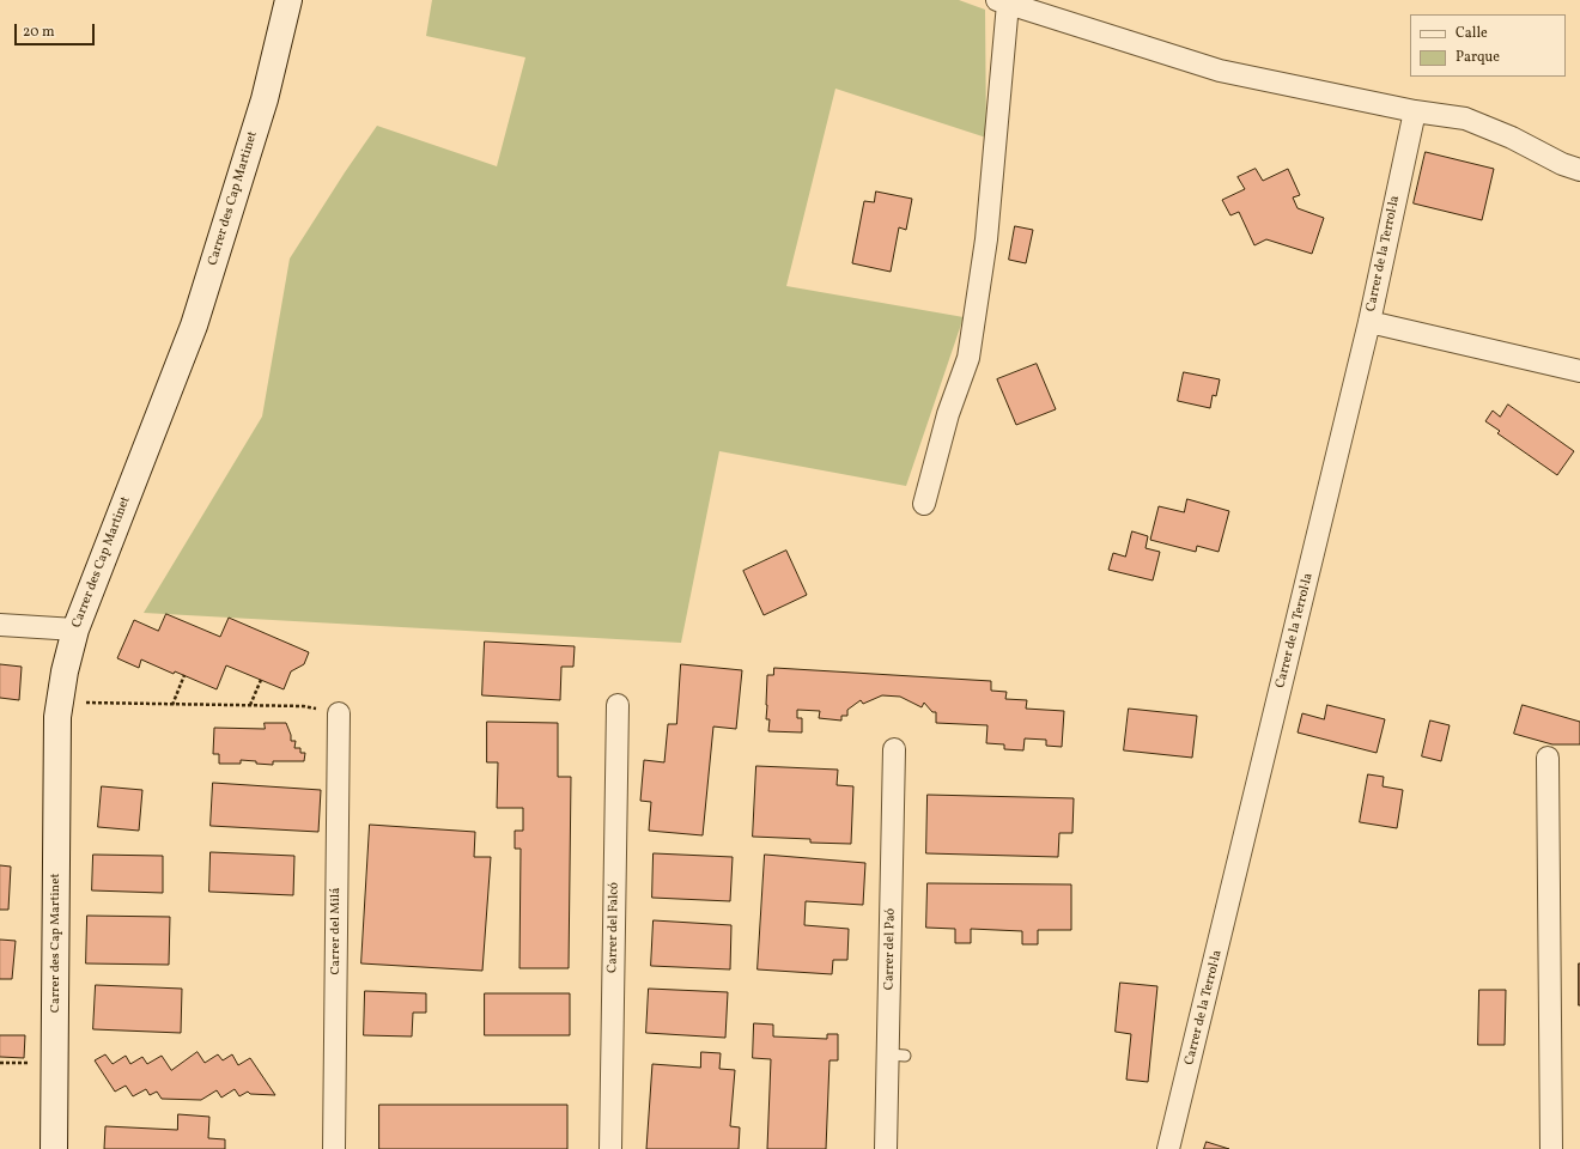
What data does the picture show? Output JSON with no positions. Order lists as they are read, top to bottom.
{
  "streets": {
    "street": [
      "Carrer des Cap Martinet",
      "Carrer de la Terrol·la",
      "Carrer del Falcó",
      "Carrer del Milá",
      "Carrer del Paó"
    ]
  },
  "legend": ["Calle", "Parque"],
  "scale_bar": "20 m"
}
